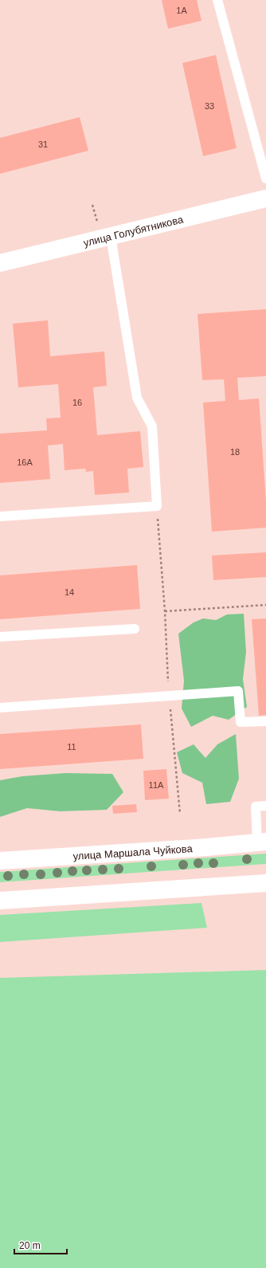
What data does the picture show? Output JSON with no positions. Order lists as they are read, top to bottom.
{
  "streets": {
    "main road": ["улица Голубятникова", "улица Маршала Чуйкова"]
  },
  "house_numbers": [
    "1А",
    "33",
    "31",
    "16",
    "18",
    "16А",
    "14",
    "11",
    "11А"
  ],
  "scale_bar": "20 m"
}
